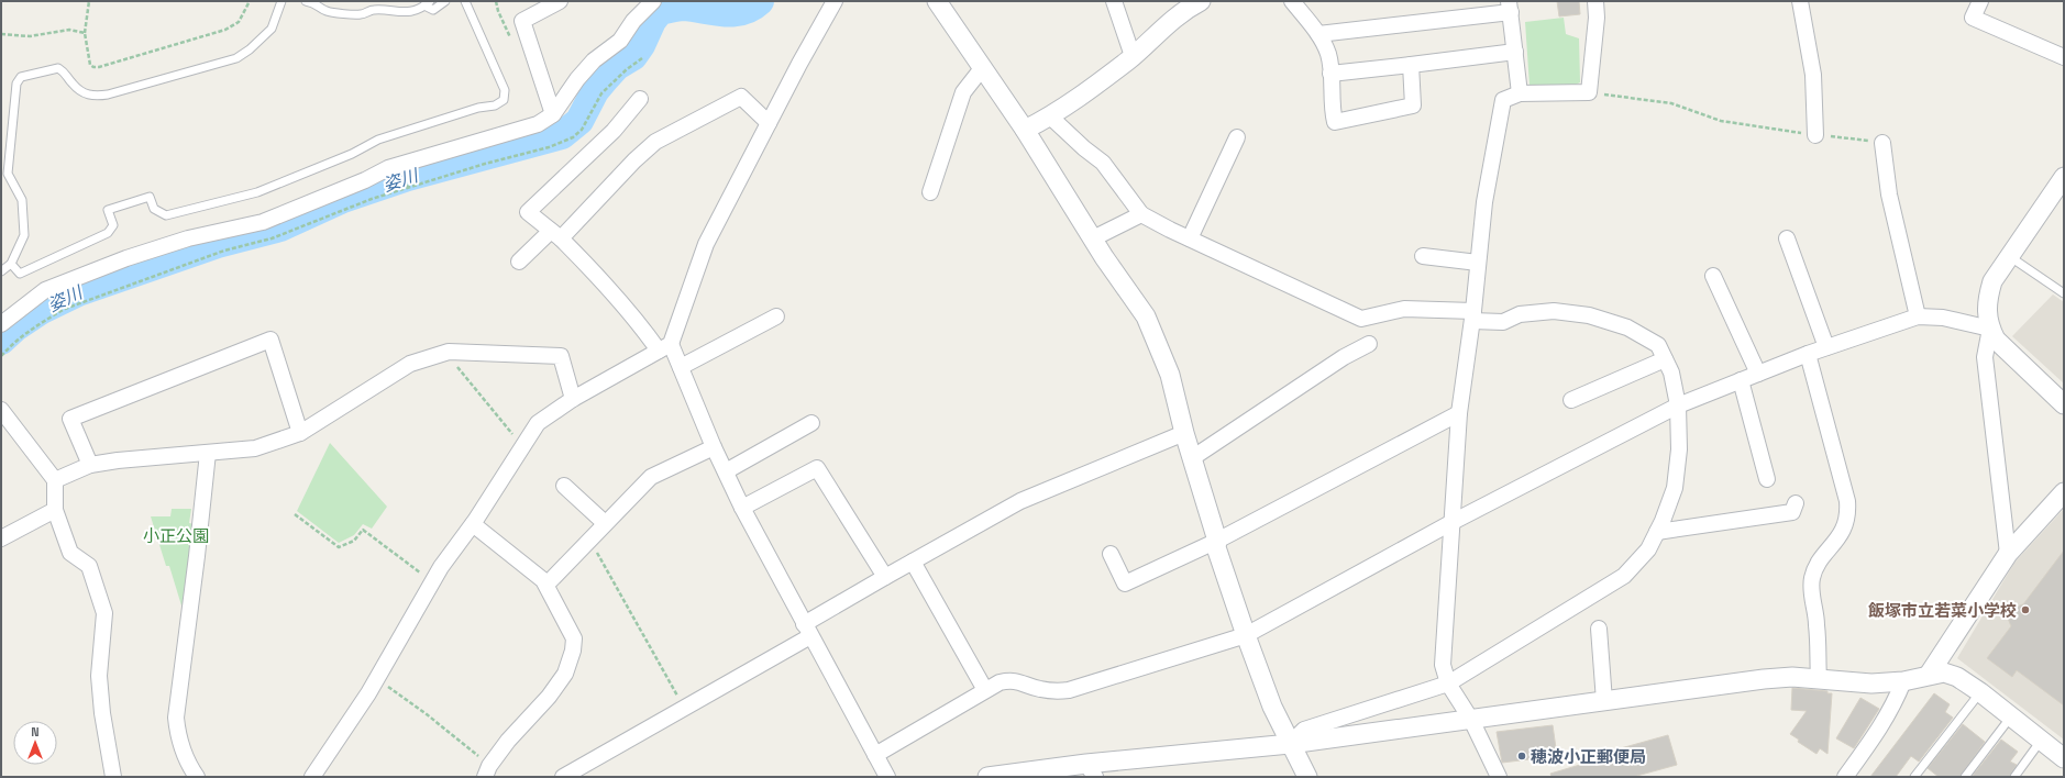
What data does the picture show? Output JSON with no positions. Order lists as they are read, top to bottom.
{
  "water": ["姿川"],
  "parks": ["小正公園"],
  "places": ["飯塚市立若菜小学校", "穂波小正郵便局"],
  "north": "top"
}
